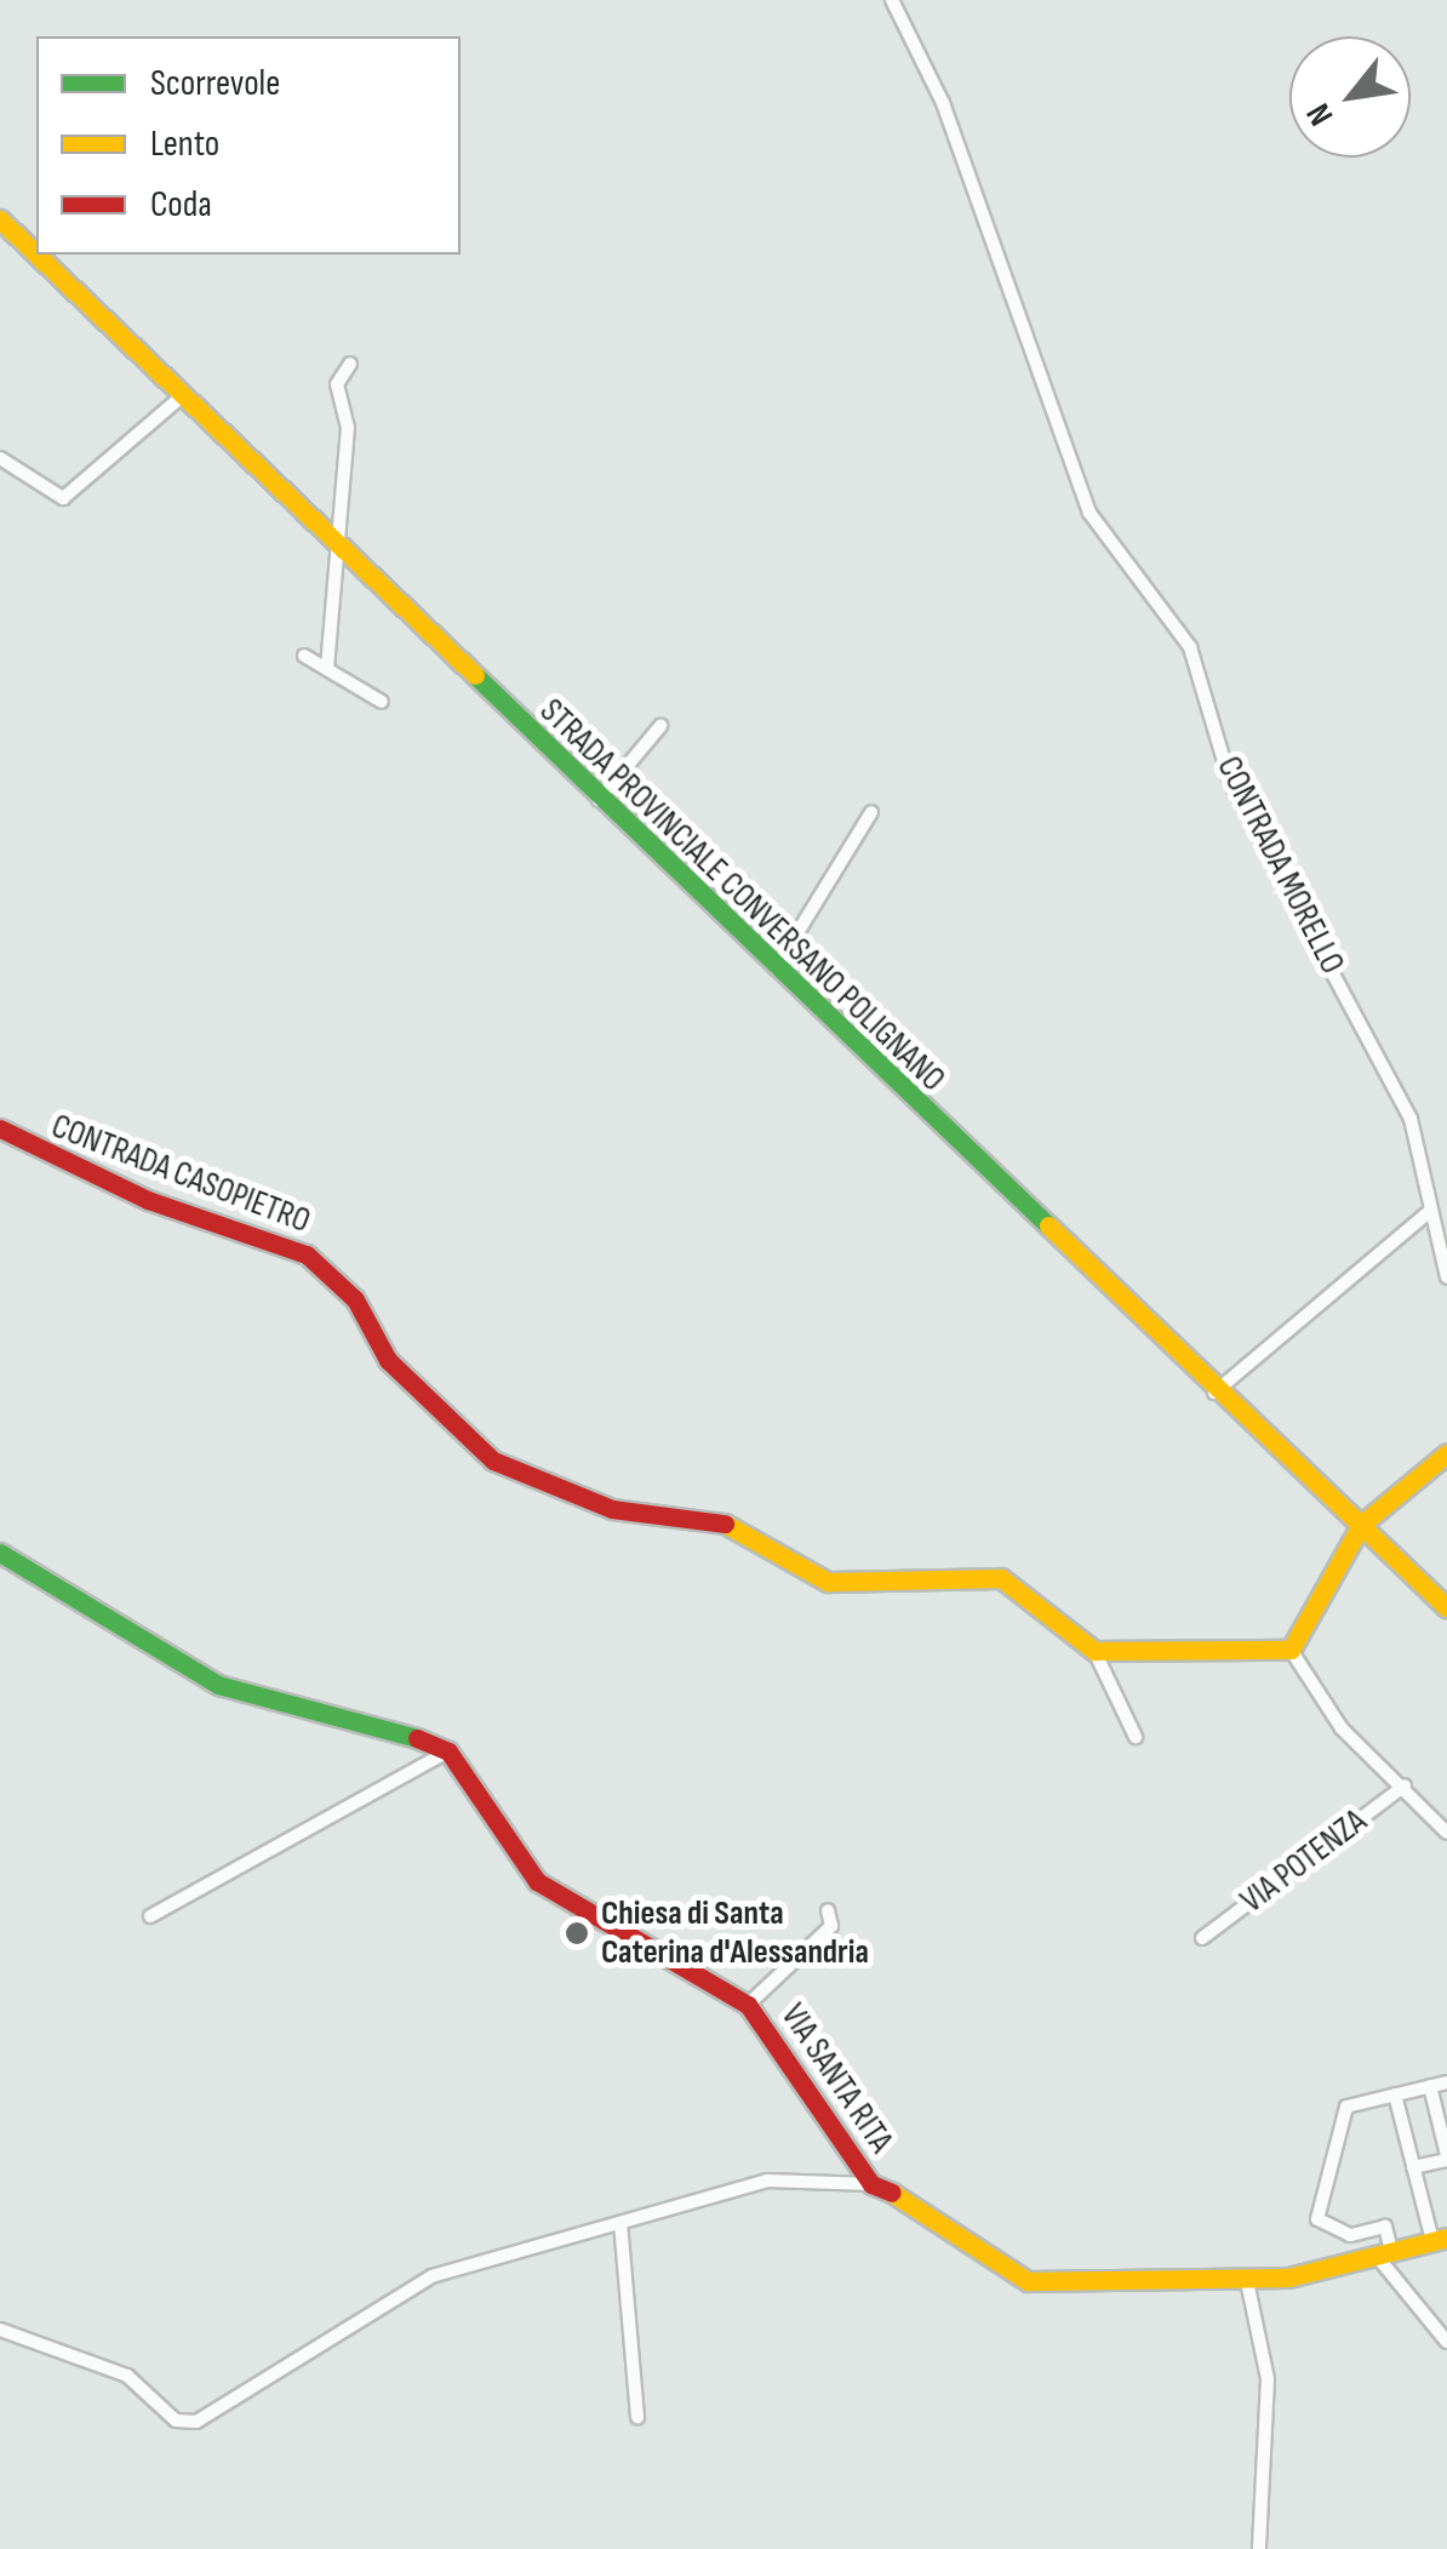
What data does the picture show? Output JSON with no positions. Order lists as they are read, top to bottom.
{
  "streets": {
    "street": [
      "CONTRADA MORELLO",
      "STRADA PROVINCIALE CONVERSANO POLIGNANO",
      "CONTRADA CASOPIETRO",
      "VIA POTENZA",
      "VIA SANTA RITA"
    ]
  },
  "places": ["Chiesa di Santa Caterina d'Alessandria"],
  "legend": ["Scorrevole", "Lento", "Coda"],
  "north": "bottom left"
}
